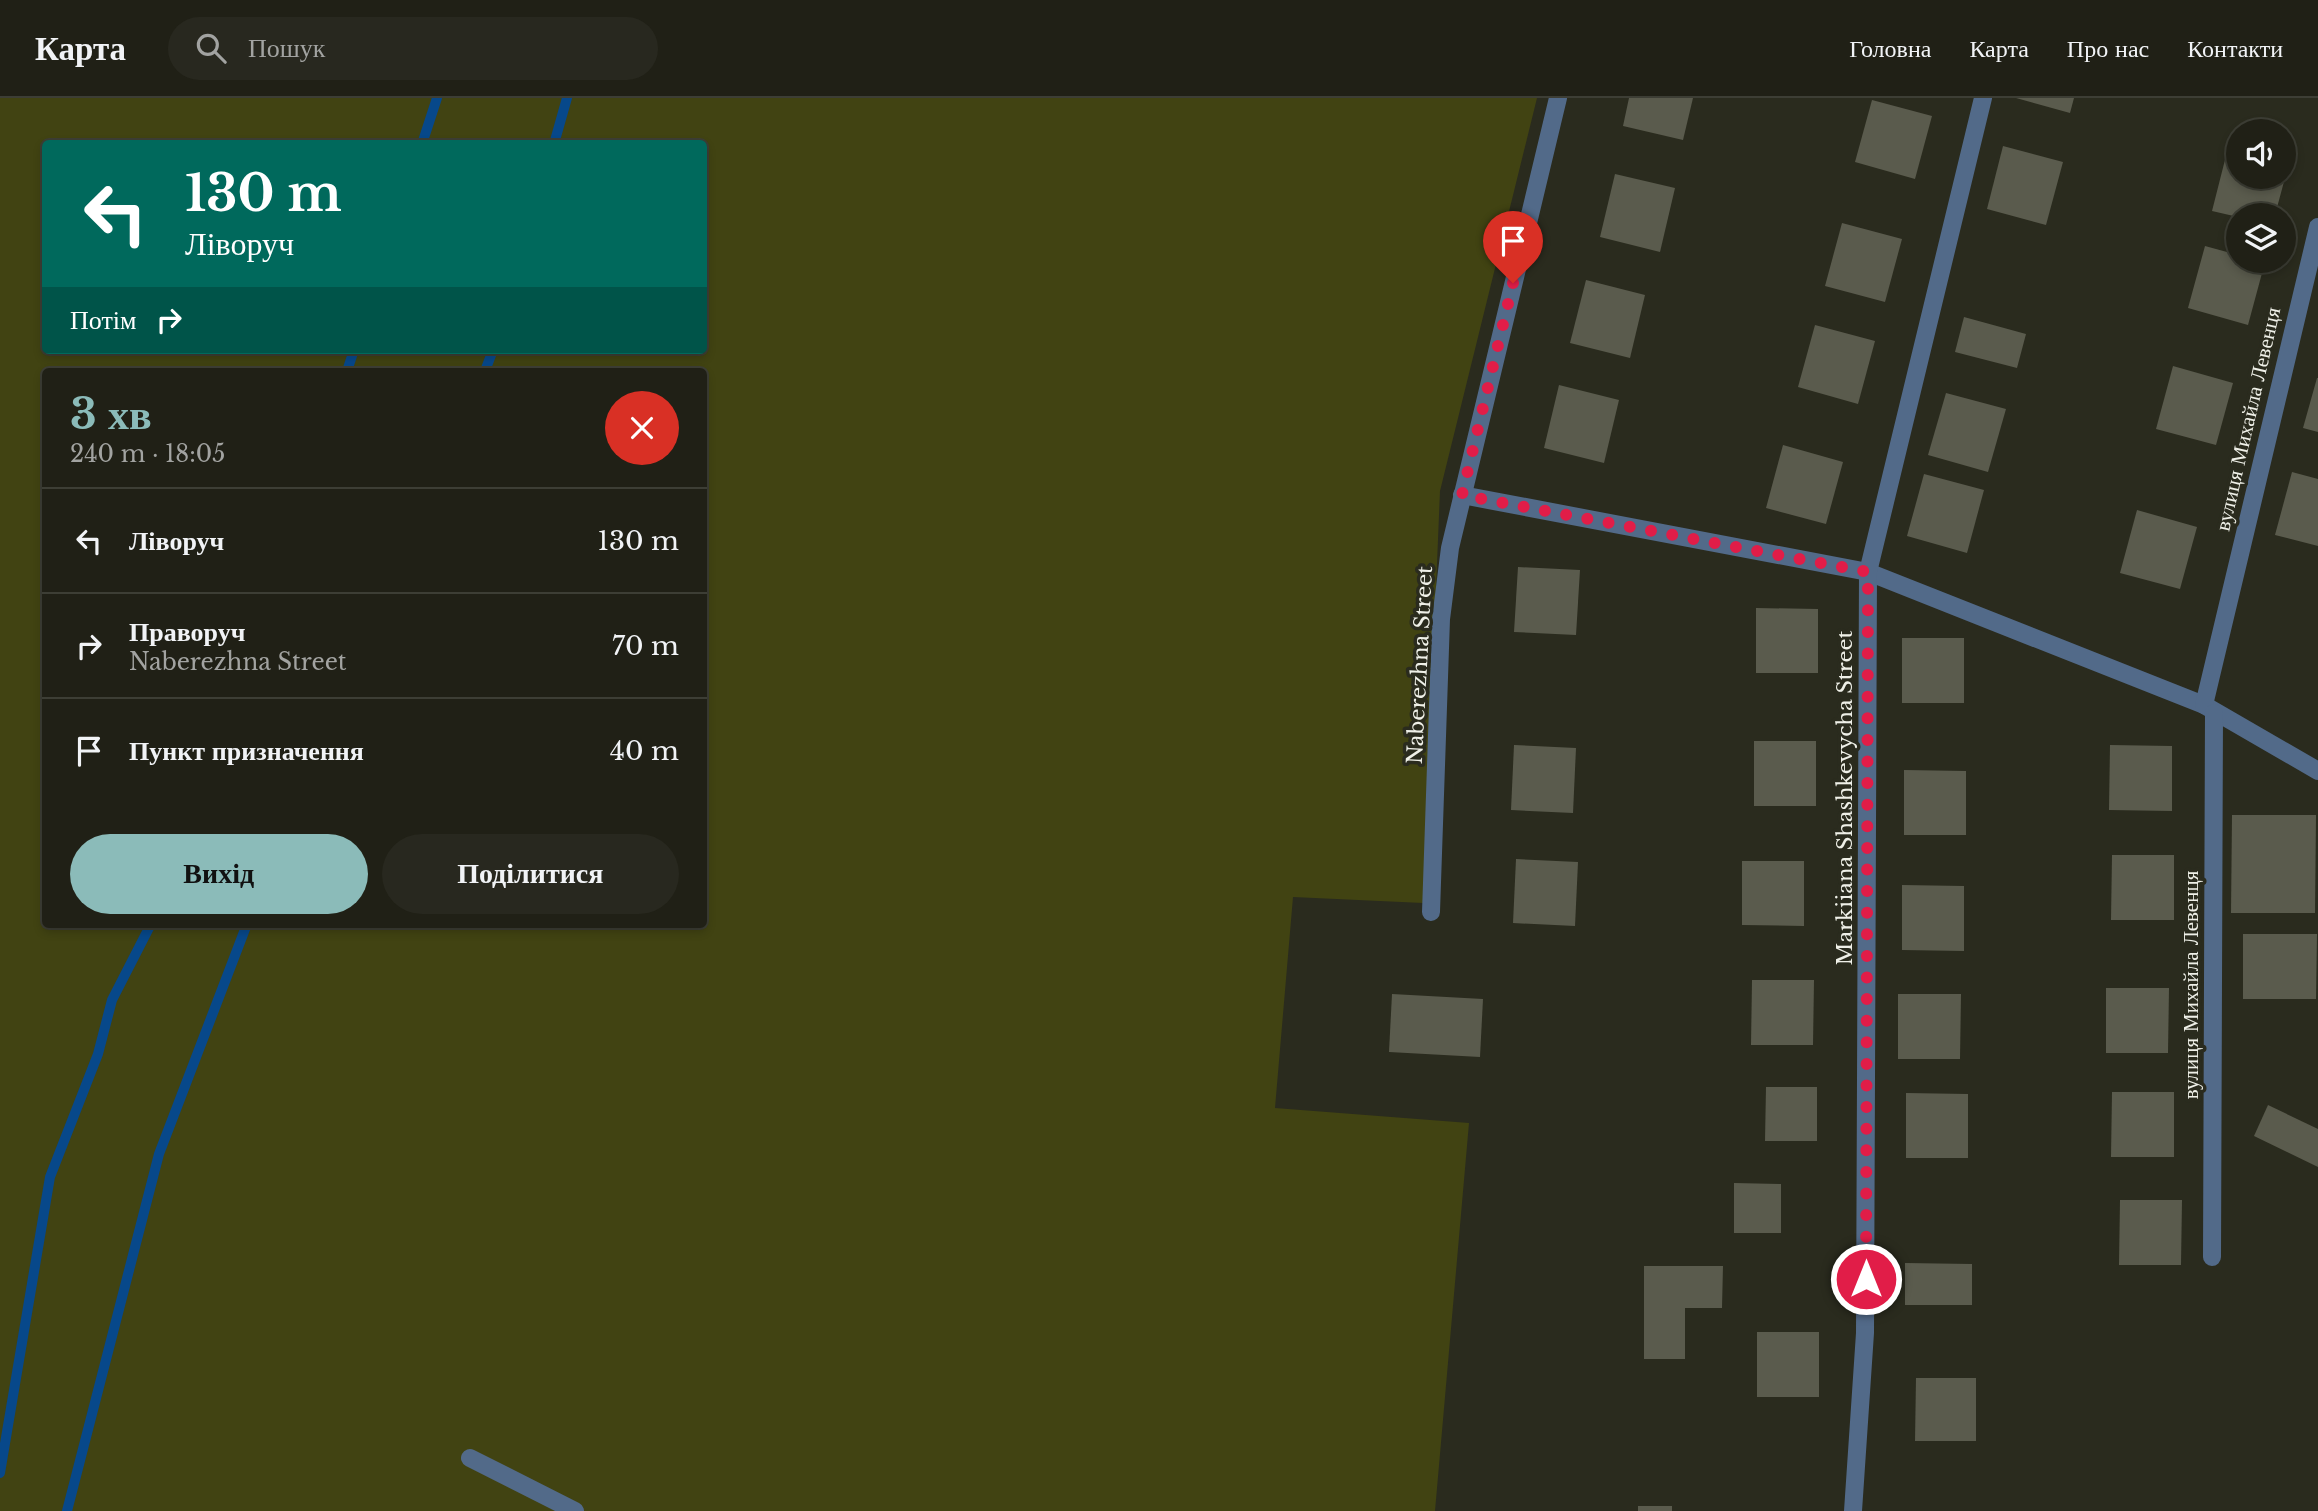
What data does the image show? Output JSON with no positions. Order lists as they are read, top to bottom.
{
  "streets": {
    "street": ["вулиця Михайла Левенця", "Naberezhna Street", "Markiiana Shashkevycha Street"]
  },
  "page": {
    "header": "Карта",
    "search": "Пошук",
    "nav": [
      "Головна",
      "Карта",
      "Про нас",
      "Контакти"
    ],
    "turn": ["130 m", "Ліворуч"],
    "then": "Потім",
    "heading": ["3 хв", "240 m · 18:05"],
    "list": [
      {
        "name": "Ліворуч",
        "value": "130 m"
      },
      {
        "name": "Праворуч",
        "note": "Naberezhna Street",
        "value": "70 m"
      },
      {
        "name": "Пункт призначення",
        "value": "40 m"
      }
    ],
    "buttons": ["Вихід", "Поділитися"]
  }
}
